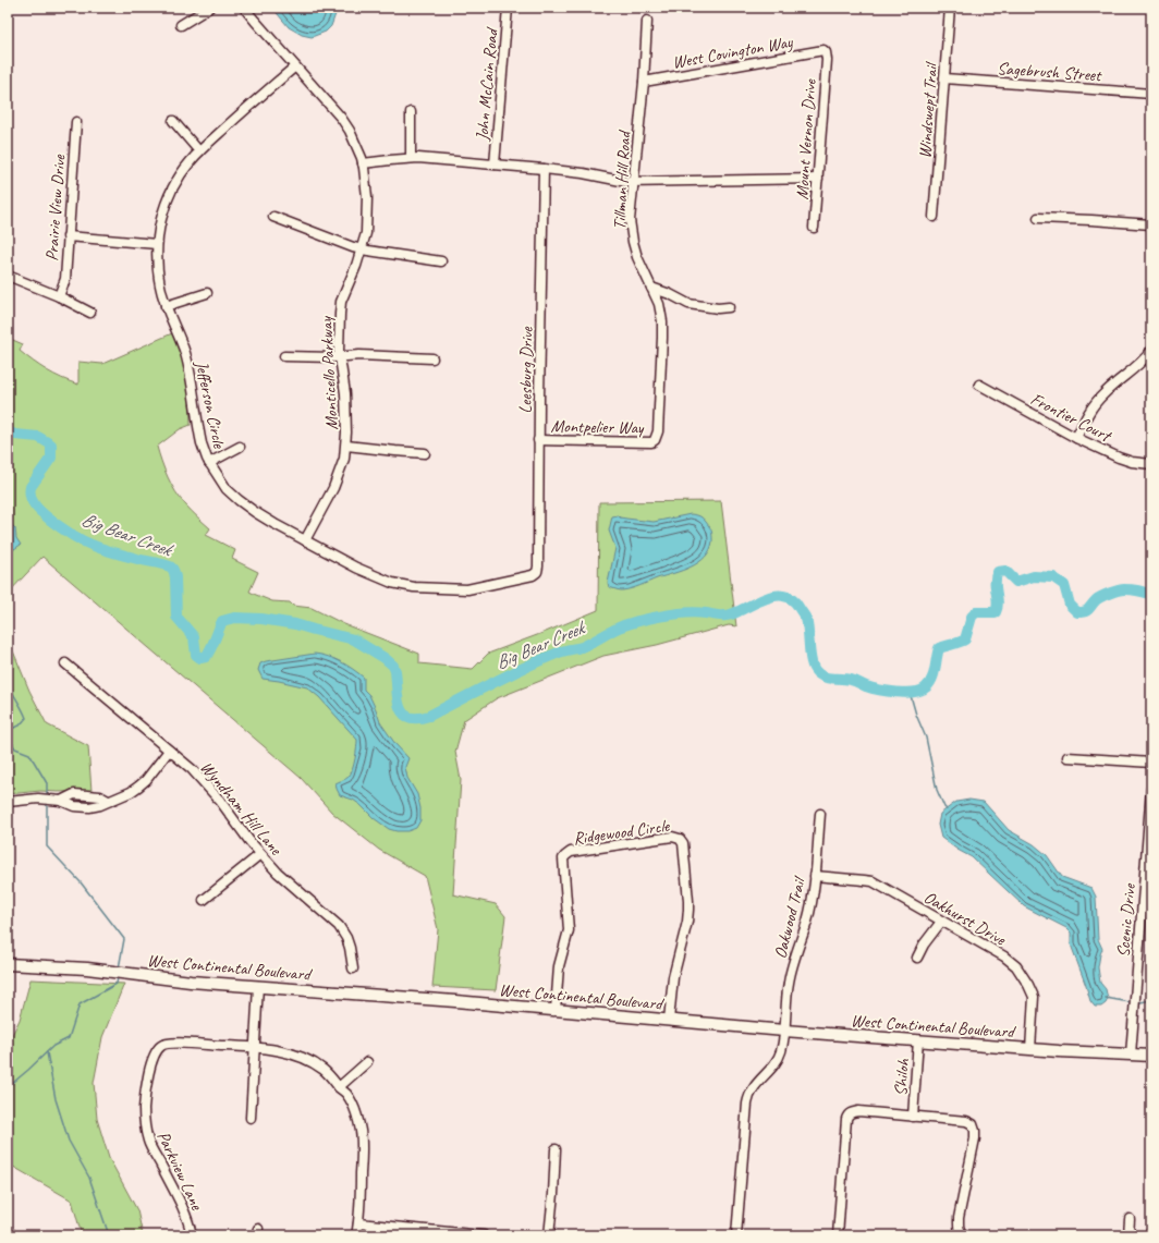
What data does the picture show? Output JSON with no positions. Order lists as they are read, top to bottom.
{
  "streets": {
    "main road": ["West Continental Boulevard"],
    "street": [
      "West Covington Way",
      "Sagebrush Street",
      "John McCain Road",
      "Windswept Trail",
      "Mount Vernon Drive",
      "Tillman Hill Road",
      "Prairie View Drive",
      "Leesburg Drive",
      "Monticello Parkway",
      "Jefferson Circle",
      "Frontier Court",
      "Montpelier Way",
      "Wyndham Hill Lane",
      "Ridgewood Circle",
      "Oakhurst Drive",
      "Oakwood Trail",
      "Scenic Drive",
      "Shiloh",
      "Parkview Lane"
    ]
  },
  "crossings": [
    ["West Covington Way", "Mount Vernon Drive"],
    ["West Covington Way", "Tillman Hill Road"],
    ["Sagebrush Street", "Windswept Trail"],
    ["Tillman Hill Road", "Montpelier Way"],
    ["Leesburg Drive", "Jefferson Circle"],
    ["Leesburg Drive", "Montpelier Way"],
    ["Monticello Parkway", "Jefferson Circle"],
    ["Ridgewood Circle", "West Continental Boulevard"],
    ["Oakhurst Drive", "Oakwood Trail"],
    ["Oakhurst Drive", "West Continental Boulevard"],
    ["Oakwood Trail", "West Continental Boulevard"],
    ["Scenic Drive", "West Continental Boulevard"],
    ["West Continental Boulevard", "Shiloh"]
  ],
  "water": ["Big Bear Creek"]
}
